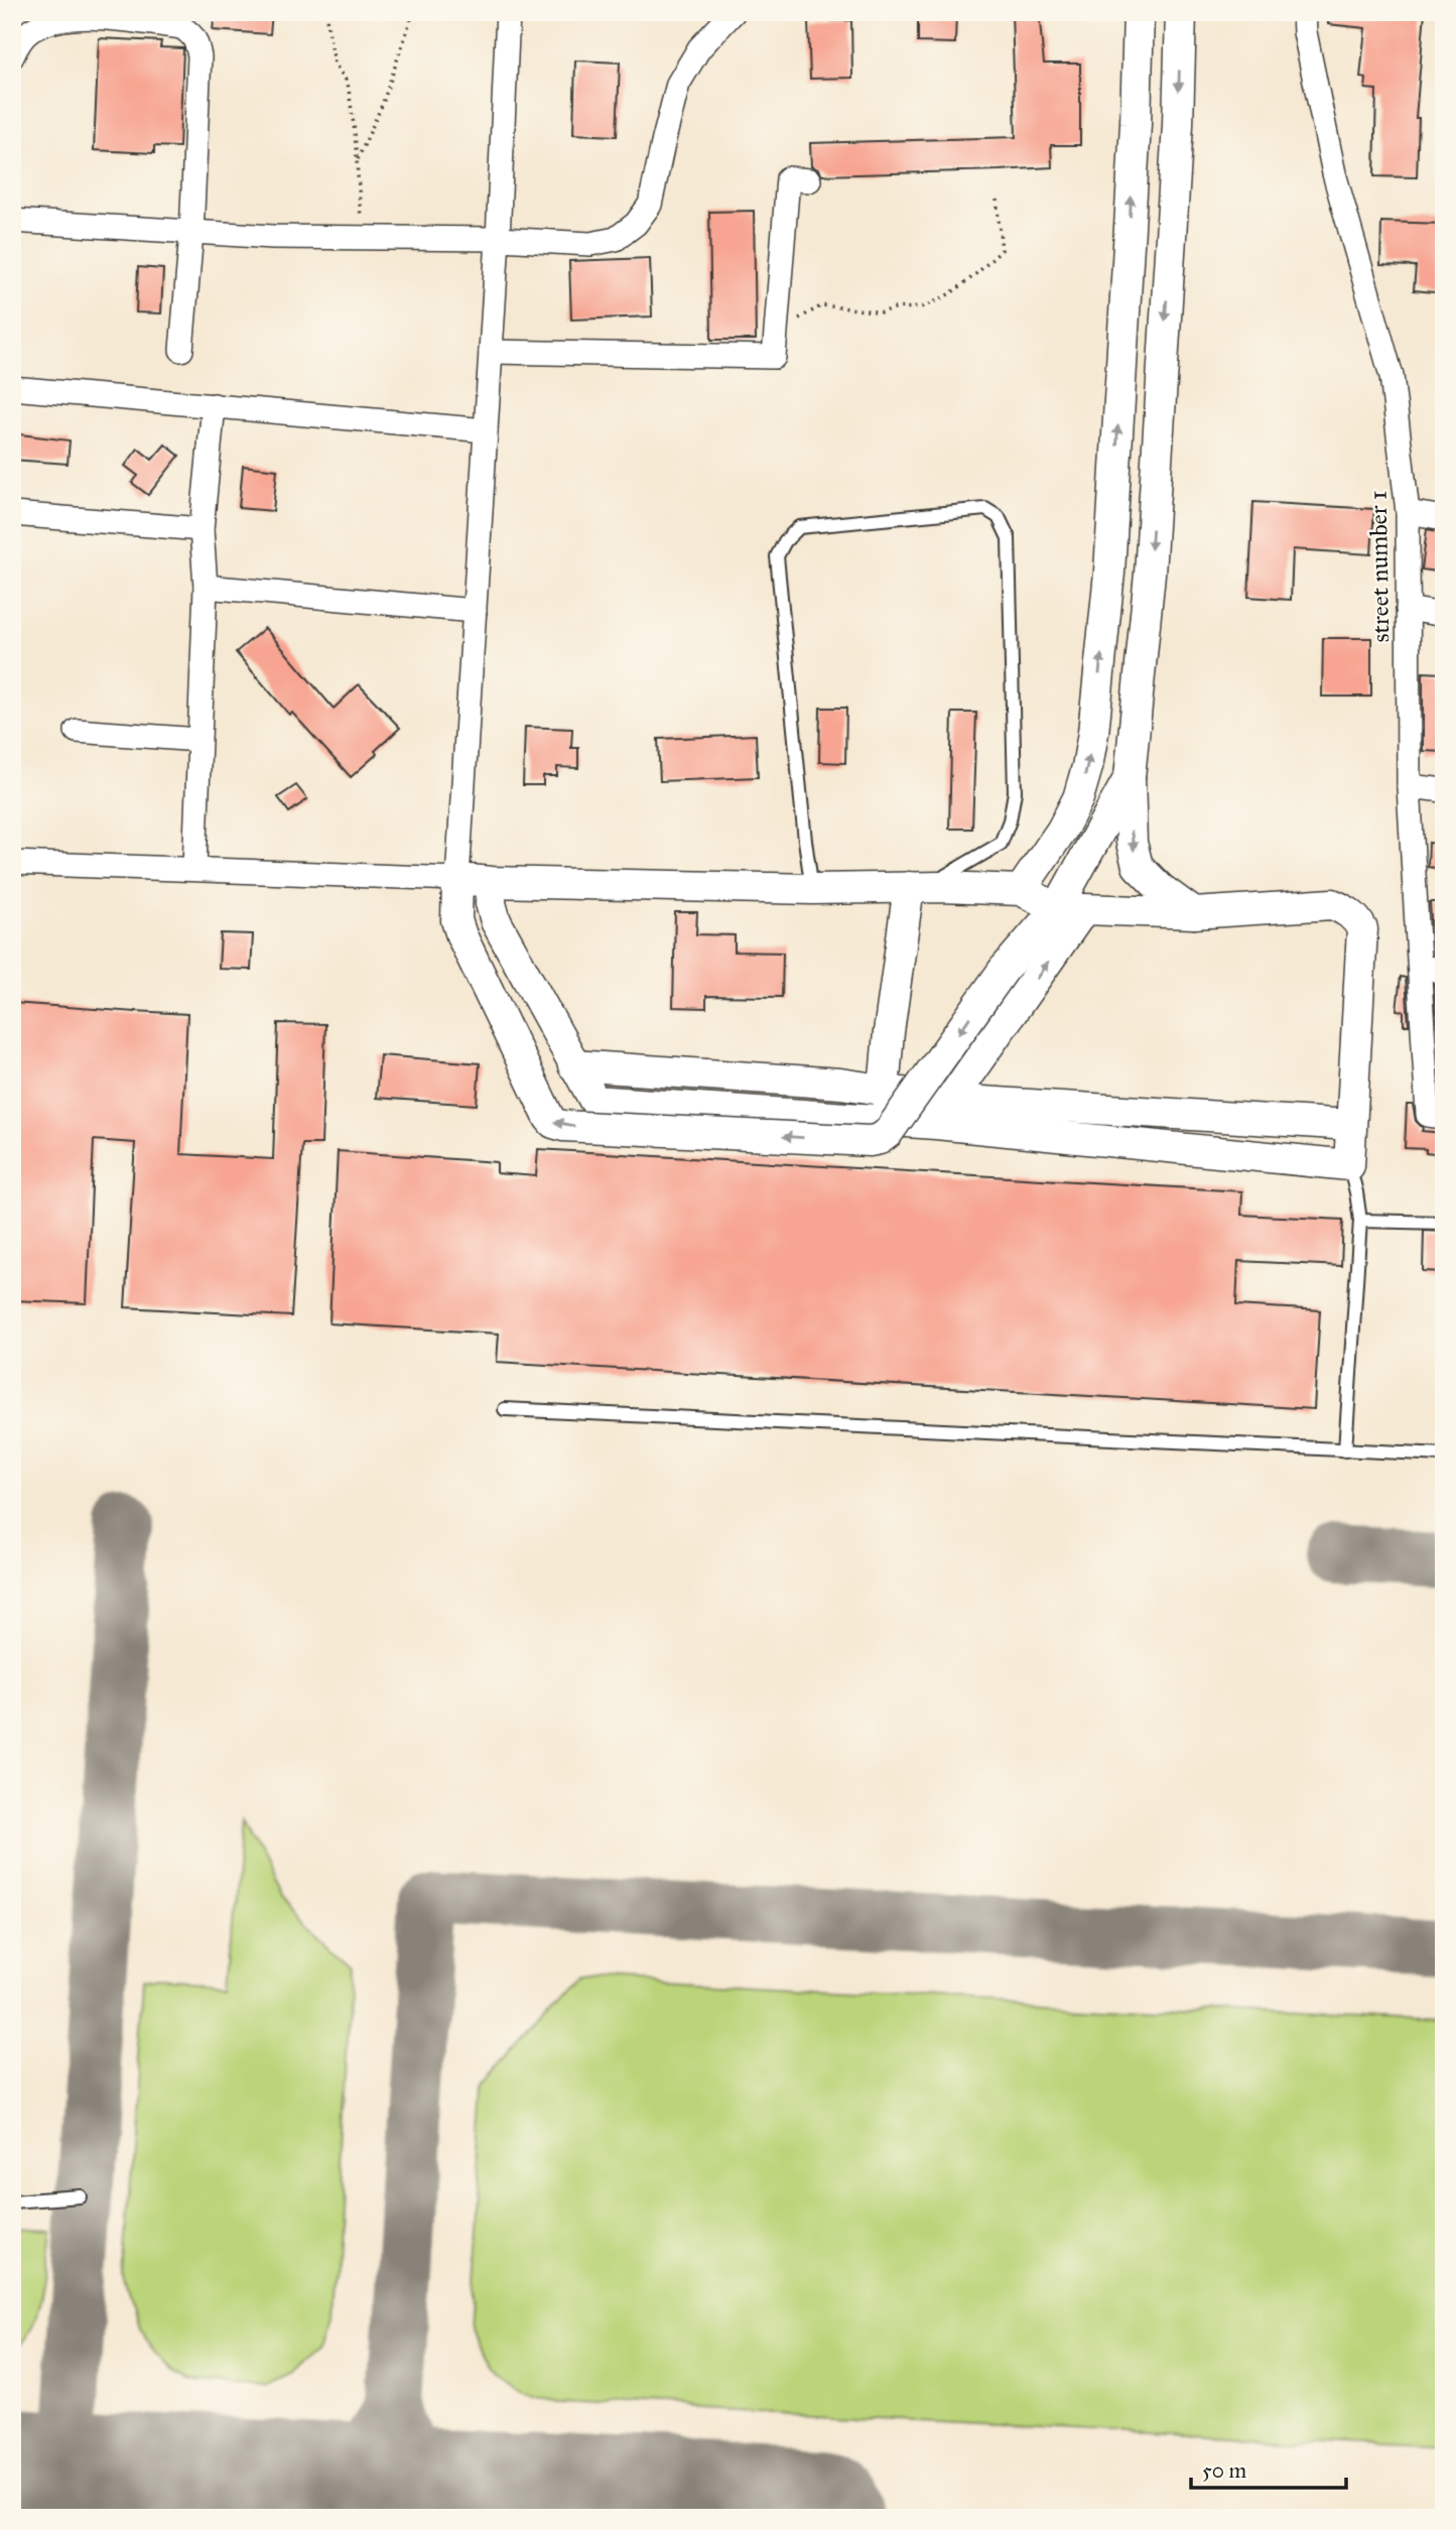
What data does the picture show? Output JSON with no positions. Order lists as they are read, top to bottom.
{
  "streets": {
    "street": ["street number 1"]
  },
  "scale_bar": "50 m"
}
